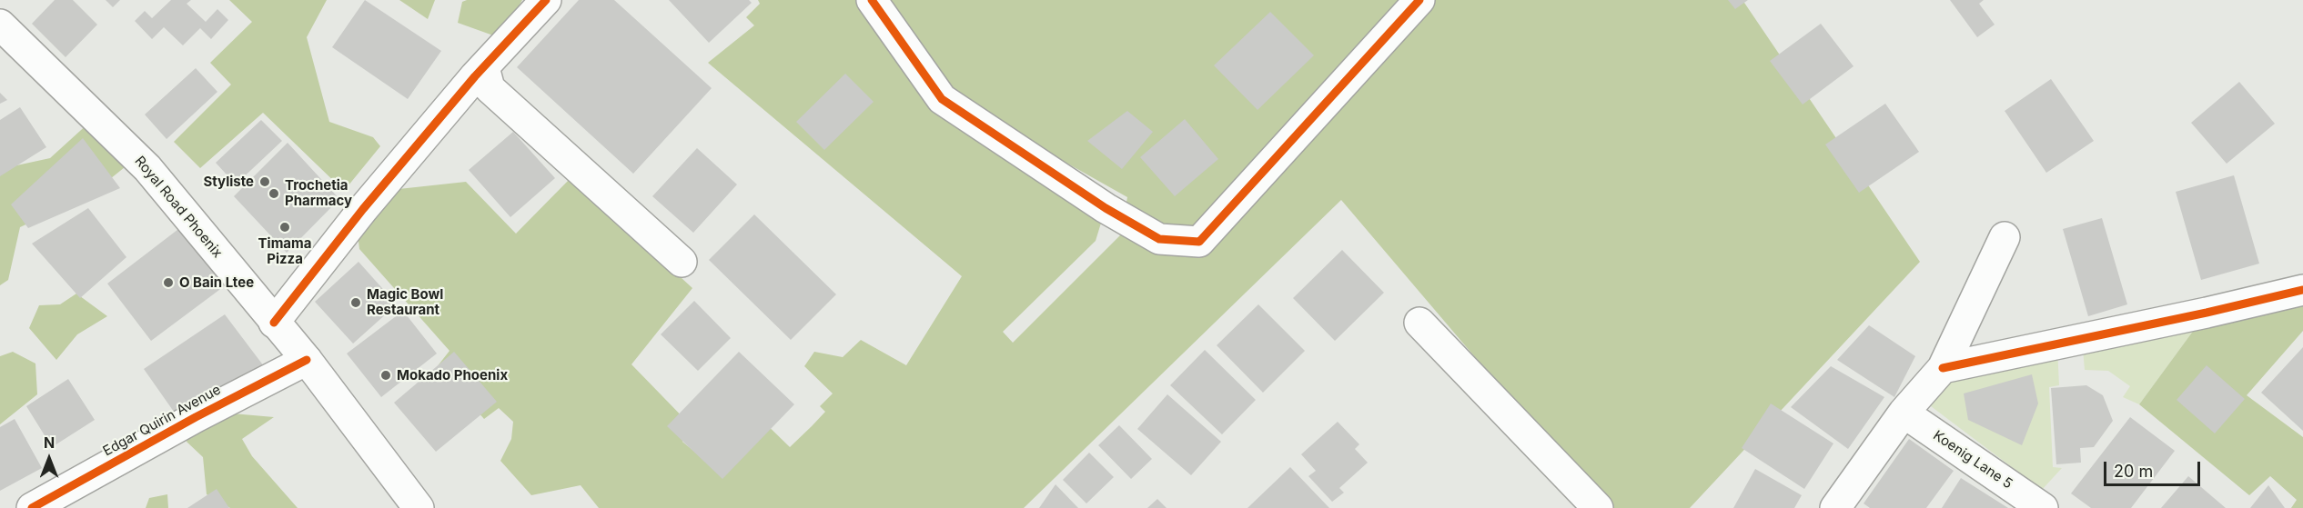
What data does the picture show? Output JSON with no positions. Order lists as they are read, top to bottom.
{
  "streets": {
    "street": ["Royal Road Phoenix", "Edgar Quirin Avenue", "Koenig Lane 5"]
  },
  "crossings": [
    ["Royal Road Phoenix", "Edgar Quirin Avenue"]
  ],
  "places": [
    "Styliste",
    "Trochetia Pharmacy",
    "Timama Pizza",
    "O Bain Ltee",
    "Magic Bowl Restaurant",
    "Mokado Phoenix"
  ],
  "scale_bar": "20 m",
  "north": "top"
}
